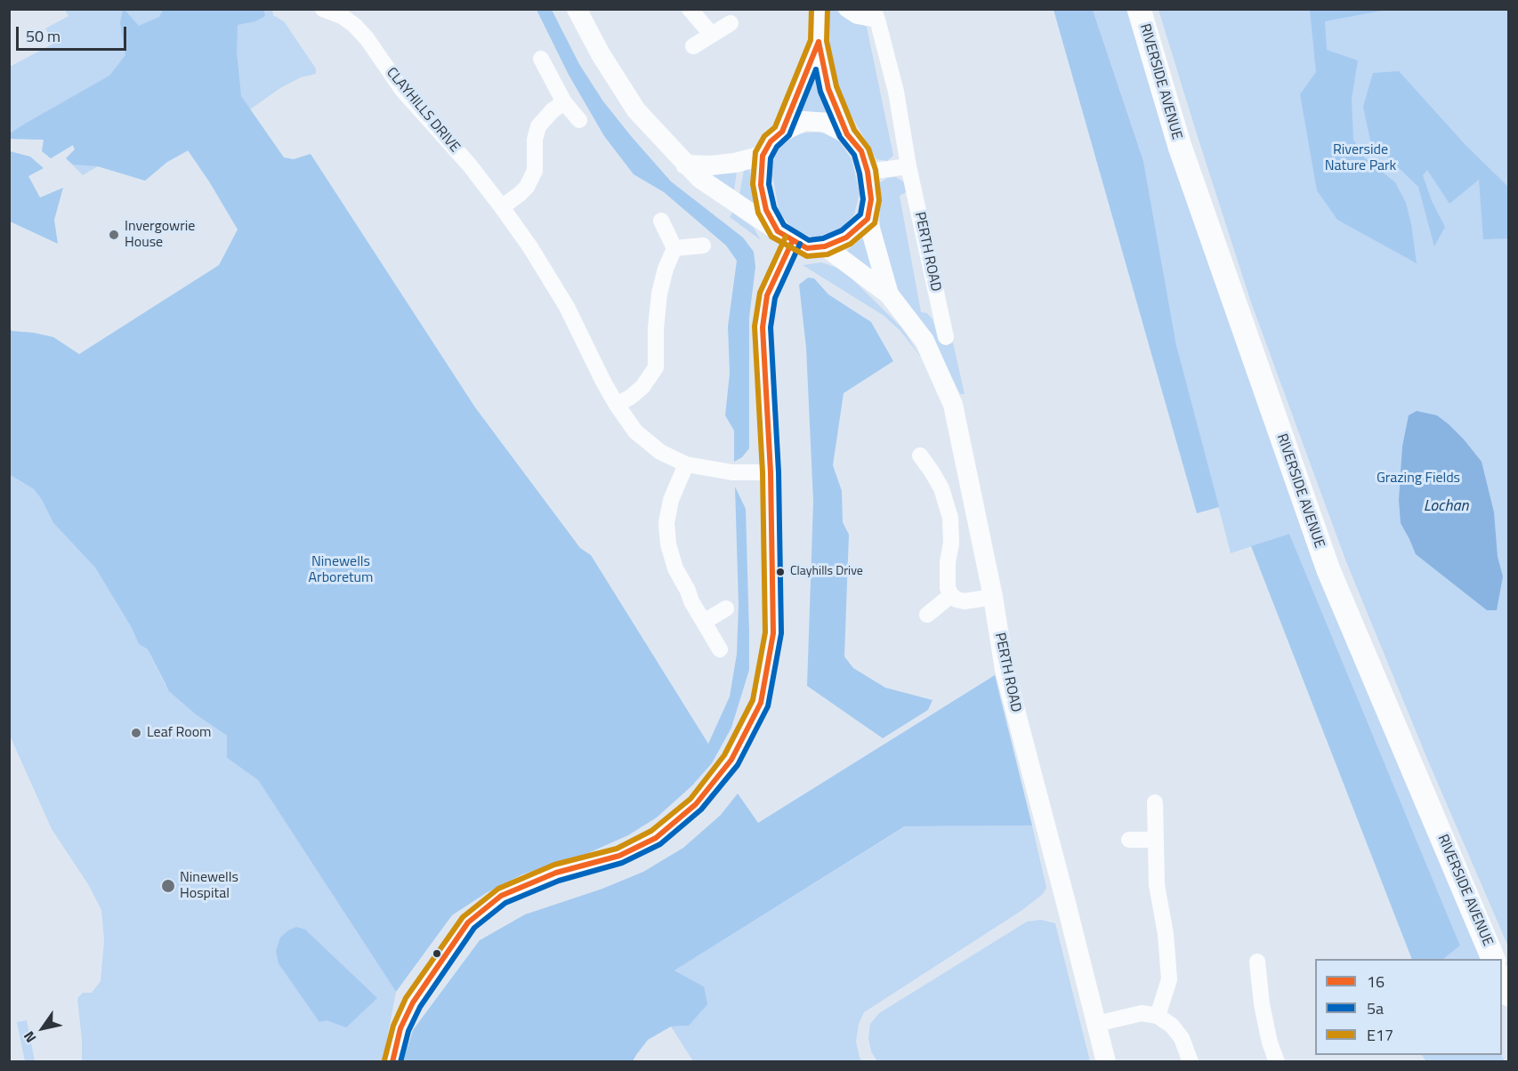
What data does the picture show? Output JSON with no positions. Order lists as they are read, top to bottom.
{
  "streets": {
    "main road": ["RIVERSIDE AVENUE"],
    "street": ["CLAYHILLS DRIVE", "PERTH ROAD"]
  },
  "water": ["Lochan"],
  "parks": ["Riverside Nature Park", "Grazing Fields", "Ninewells Arboretum"],
  "places": [
    "Invergowrie House",
    "Clayhills Drive",
    "Leaf Room",
    "Ninewells Hospital"
  ],
  "lines": ["transit line E17", "transit line 16", "transit line 5a"],
  "legend": ["16", "5a", "E17"],
  "scale_bar": "50 m",
  "north": "bottom left"
}
